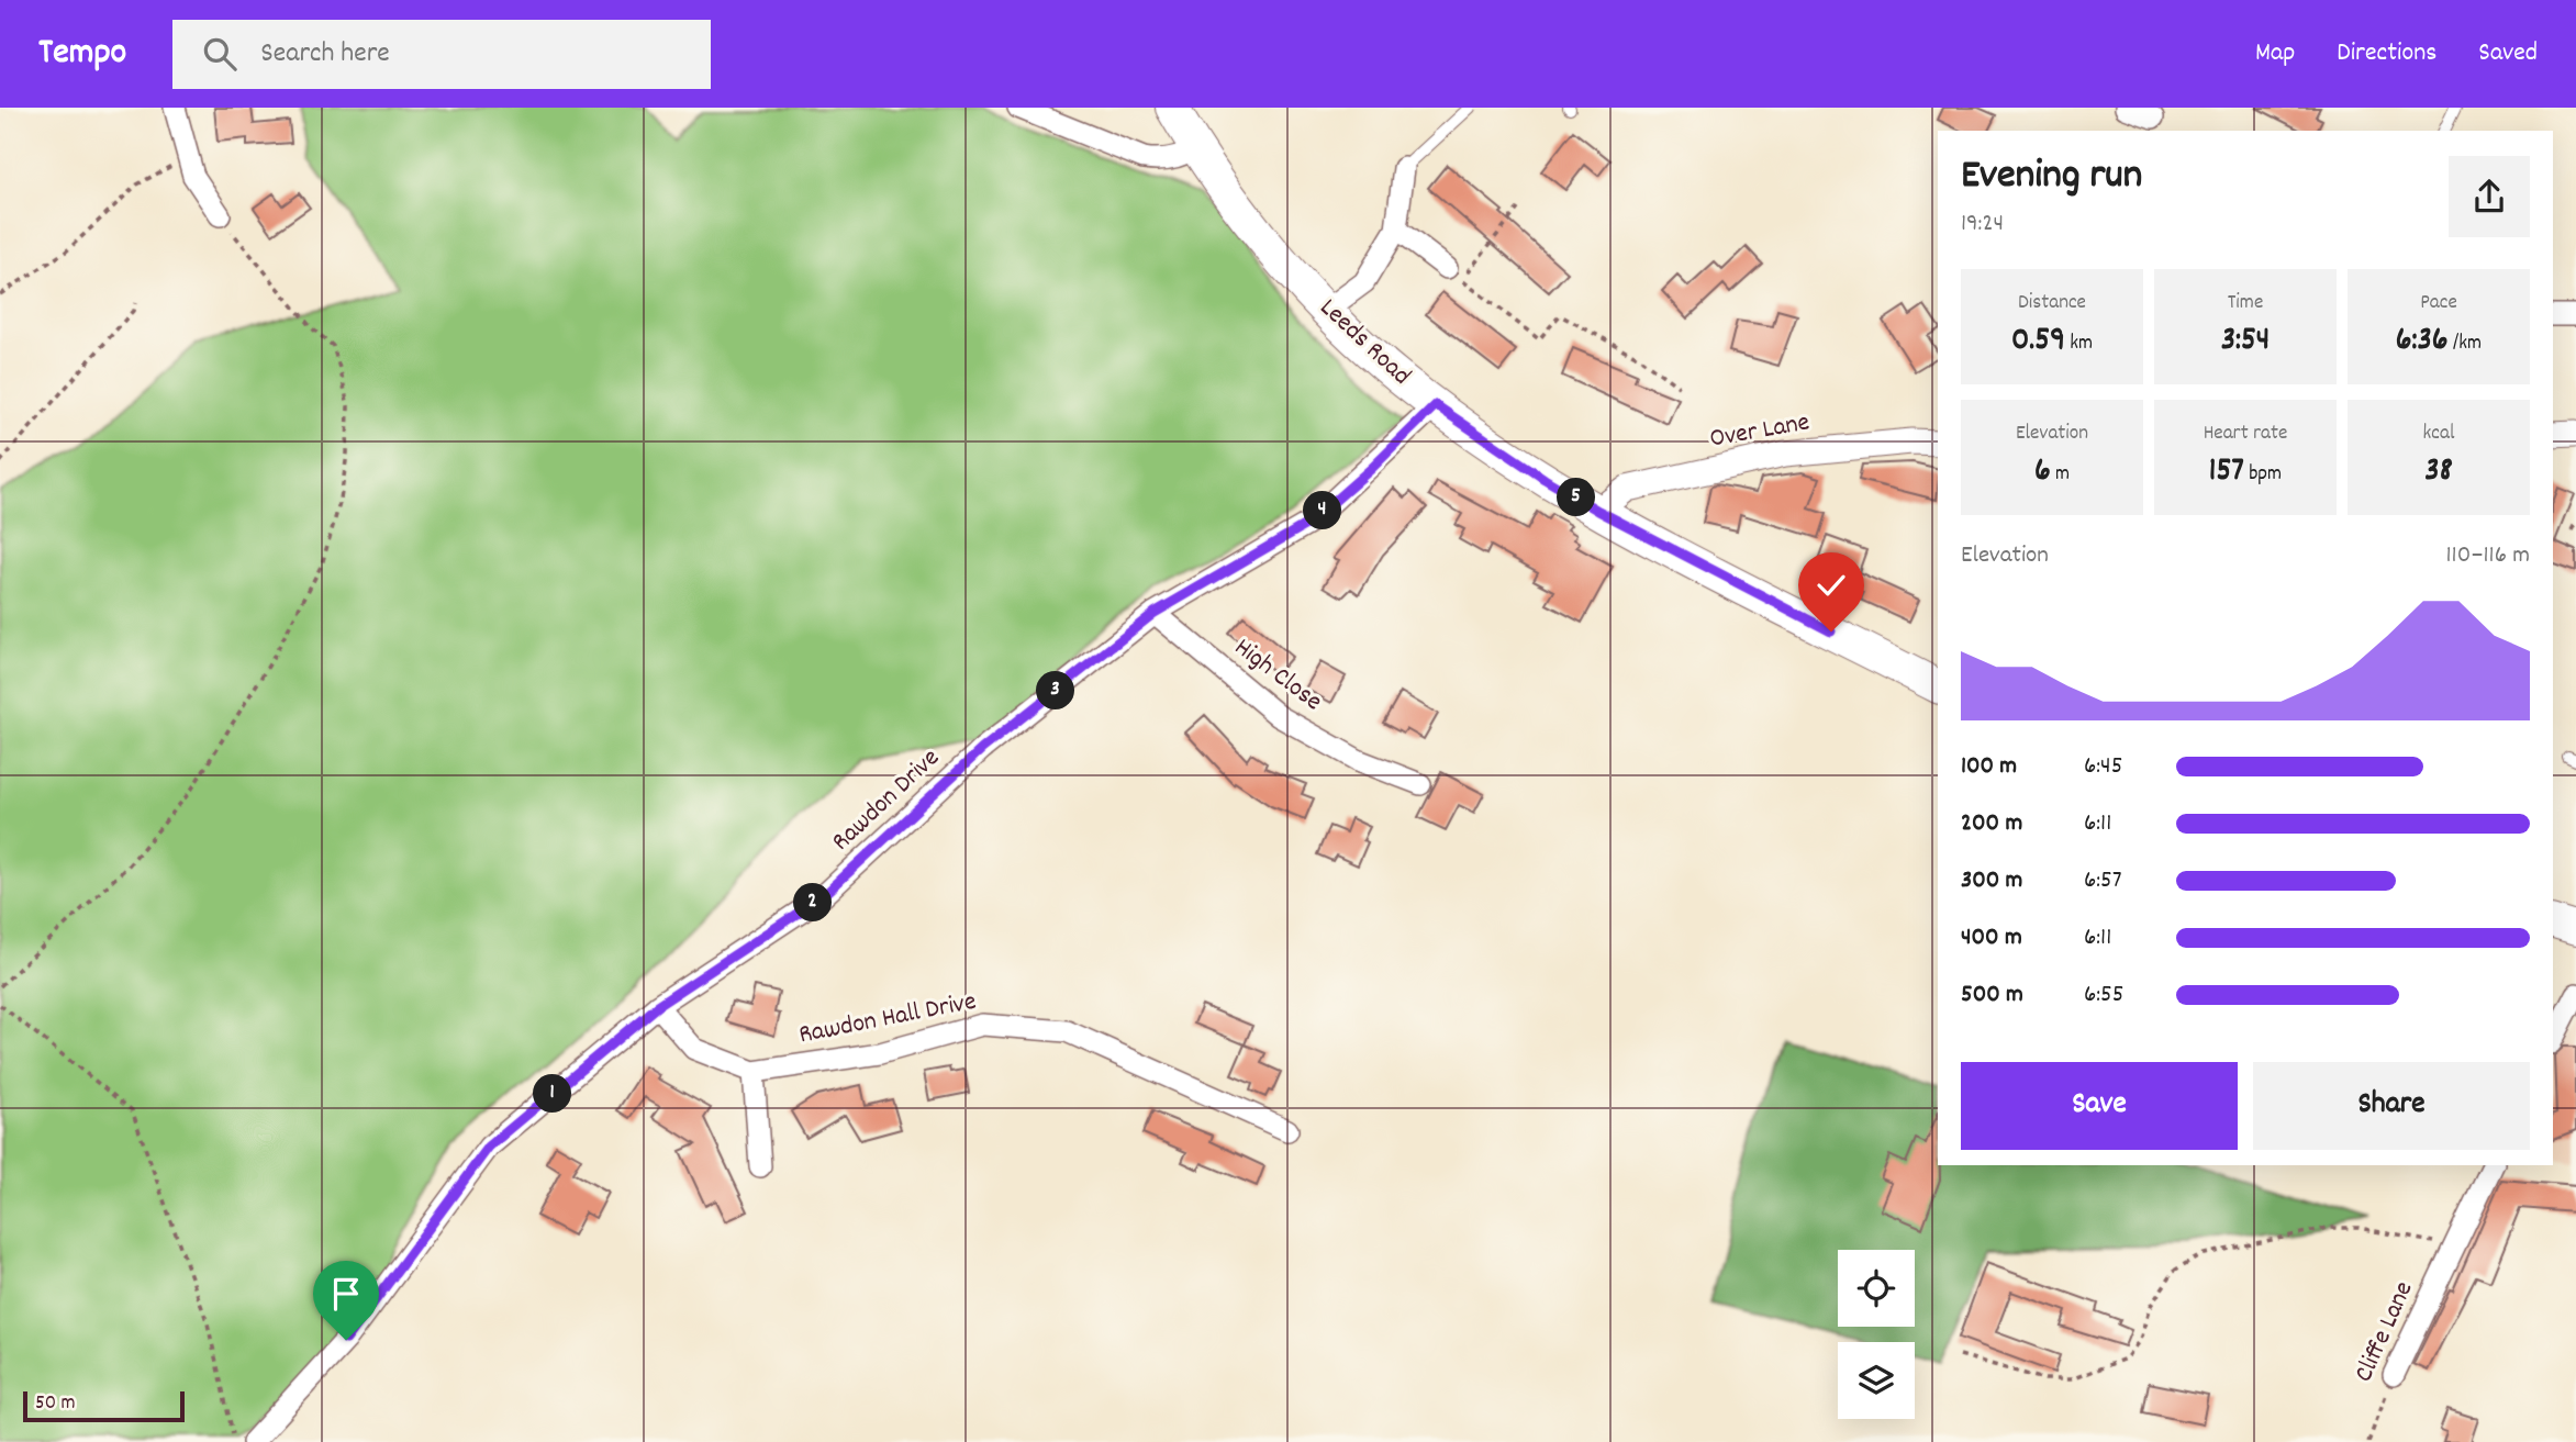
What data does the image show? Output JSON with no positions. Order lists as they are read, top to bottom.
{
  "streets": {
    "main road": ["Leeds Road"],
    "street": [
      "Over Lane",
      "High Close",
      "Rawdon Drive",
      "Rawdon Hall Drive",
      "Cliffe Lane"
    ]
  },
  "crossings": [
    ["Leeds Road", "Over Lane"],
    ["Leeds Road", "Rawdon Drive"],
    ["High Close", "Rawdon Drive"]
  ],
  "scale_bar": "50 m",
  "page": {
    "header": "Tempo",
    "search": "Search here",
    "nav": ["Map", "Directions", "Saved"],
    "heading": ["Evening run", "19:24"],
    "stats": [
      ["Distance", "0.59 km"],
      ["Time", "3:54"],
      ["Pace", "6:36 /km"],
      ["Elevation", "6 m"],
      ["Heart rate", "157 bpm"],
      ["kcal", "38"]
    ],
    "pins": [
      "5",
      "4",
      "3",
      "2",
      "1"
    ],
    "chart": ["Elevation", "110–116 m"],
    "list": [
      {
        "name": "100 m",
        "note": "6:45"
      },
      {
        "name": "200 m",
        "note": "6:11"
      },
      {
        "name": "300 m",
        "note": "6:57"
      },
      {
        "name": "400 m",
        "note": "6:11"
      },
      {
        "name": "500 m",
        "note": "6:55"
      }
    ],
    "buttons": ["Save", "Share"],
    "scale": "50 m"
  }
}
